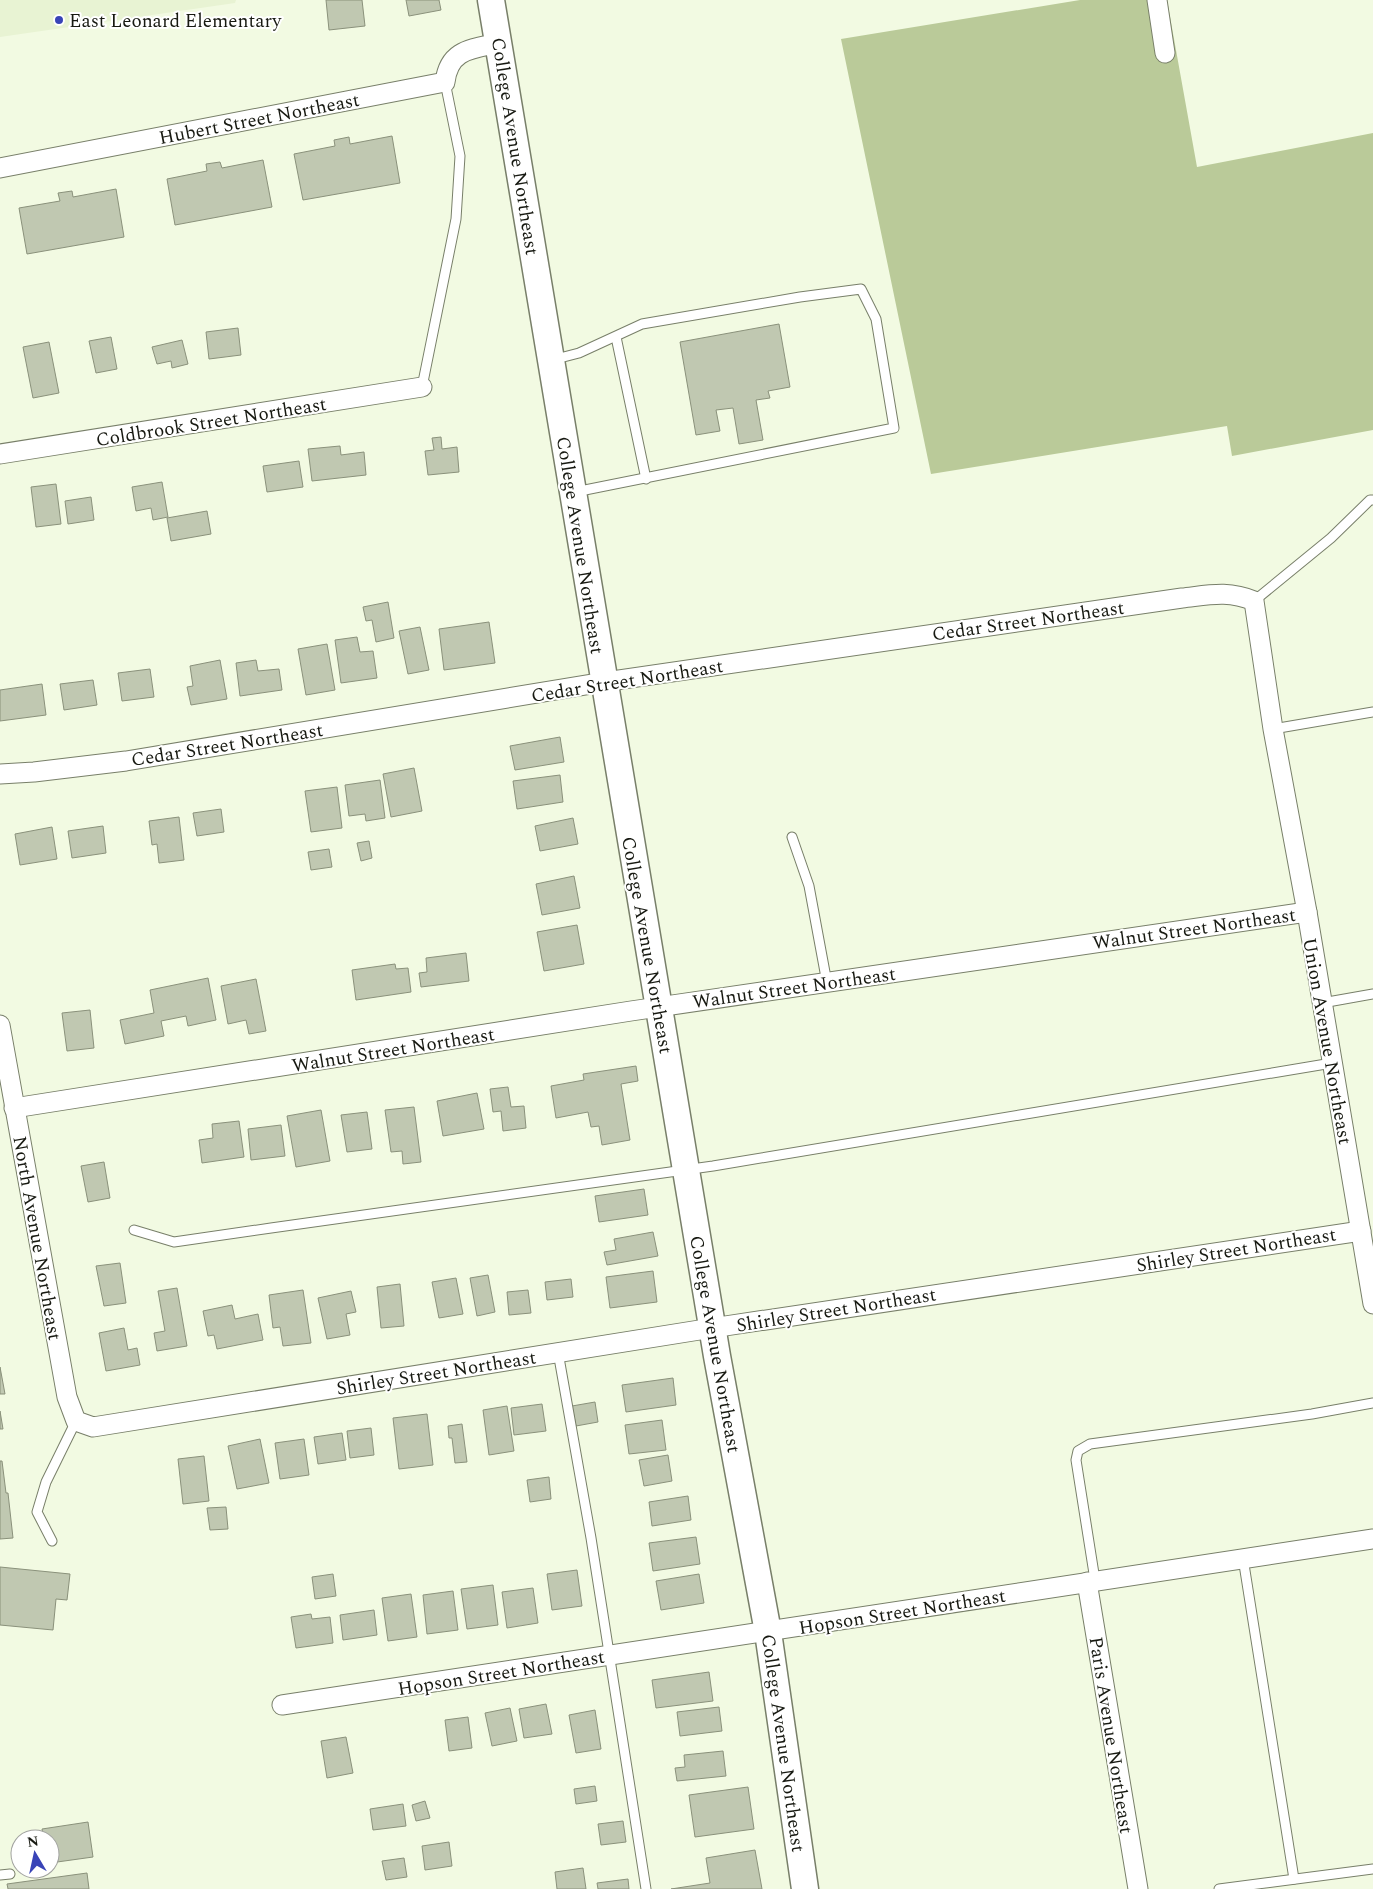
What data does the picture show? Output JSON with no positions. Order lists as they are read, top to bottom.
{
  "streets": {
    "main road": ["College Avenue Northeast"],
    "street": [
      "Hubert Street Northeast",
      "Coldbrook Street Northeast",
      "Cedar Street Northeast",
      "Walnut Street Northeast",
      "Union Avenue Northeast",
      "North Avenue Northeast",
      "Shirley Street Northeast",
      "Hopson Street Northeast",
      "Paris Avenue Northeast"
    ]
  },
  "crossings": [
    ["College Avenue Northeast", "Cedar Street Northeast"],
    ["College Avenue Northeast", "Walnut Street Northeast"],
    ["College Avenue Northeast", "Shirley Street Northeast"],
    ["College Avenue Northeast", "Hopson Street Northeast"],
    ["Cedar Street Northeast", "Union Avenue Northeast"],
    ["Walnut Street Northeast", "Union Avenue Northeast"],
    ["Walnut Street Northeast", "North Avenue Northeast"],
    ["Union Avenue Northeast", "Shirley Street Northeast"],
    ["North Avenue Northeast", "Shirley Street Northeast"],
    ["Hopson Street Northeast", "Paris Avenue Northeast"]
  ],
  "places": ["East Leonard Elementary"],
  "north": "top"
}
